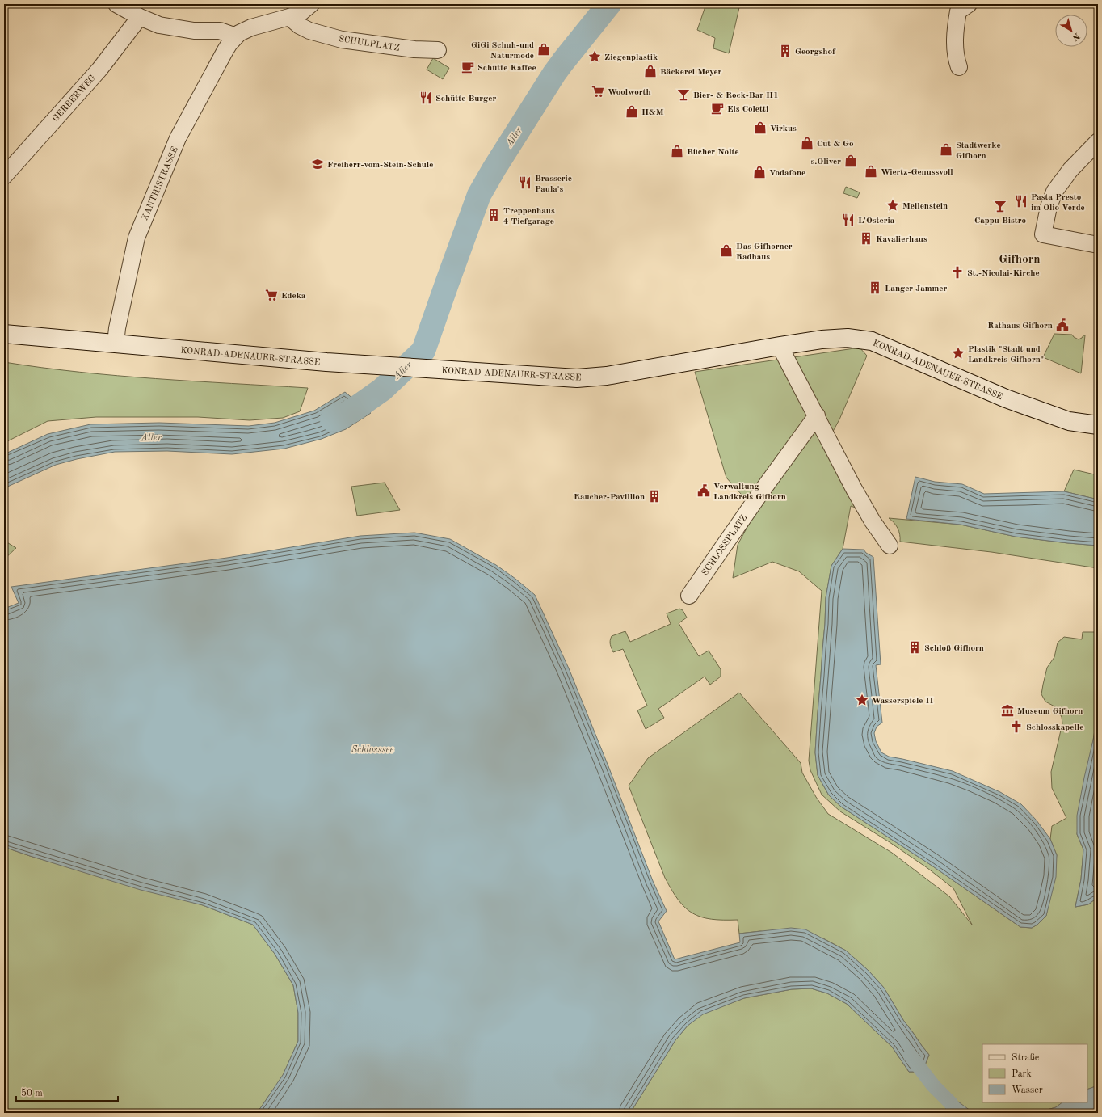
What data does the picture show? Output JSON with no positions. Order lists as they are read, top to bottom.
{
  "streets": {
    "street": [
      "SCHULPLATZ",
      "GERBERWEG",
      "XANTHISTRASSE",
      "KONRAD-ADENAUER-STRASSE",
      "SCHLOSSPLATZ"
    ]
  },
  "crossings": [
    ["XANTHISTRASSE", "KONRAD-ADENAUER-STRASSE"]
  ],
  "districts": ["Gifhorn"],
  "water": ["Aller", "Schlosssee"],
  "places": {
    "shop": [
      "GiGi Schuh-und Naturmode",
      "Bäckerei Meyer",
      "H&M",
      "Virkus",
      "Cut & Go",
      "Stadtwerke Gifhorn",
      "Bücher Nolte",
      "s.Oliver",
      "Wiertz-Genussvoll",
      "Vodafone",
      "Das Gifhorner Radhaus"
    ],
    "building": [
      "Georgshof",
      "Treppenhaus 4 Tiefgarage",
      "Kavalierhaus",
      "Langer Jammer",
      "Raucher-Pavillion",
      "Schloß Gifhorn"
    ],
    "place": [
      "Ziegenplastik",
      "Meilenstein",
      "Plastik \"Stadt und Landkreis Gifhorn\"",
      "Wasserspiele II"
    ],
    "cafe": ["Schütte Kaffee", "Eis Coletti"],
    "supermarket": ["Woolworth", "Edeka"],
    "bar": ["Bier- & Rock-Bar H1", "Cappu Bistro"],
    "restaurant": [
      "Schütte Burger",
      "Brasserie Paula's",
      "Pasta Presto im Olio Verde",
      "L'Osteria"
    ],
    "school or university": ["Freiherr-vom-Stein-Schule"],
    "church": ["St.-Nicolai-Kirche", "Schlosskapelle"],
    "public building": ["Rathaus Gifhorn", "Verwaltung Landkreis Gifhorn"],
    "museum": ["Museum Gifhorn"]
  },
  "legend": ["Straße", "Park", "Wasser"],
  "scale_bar": "50 m",
  "north": "bottom right"
}
